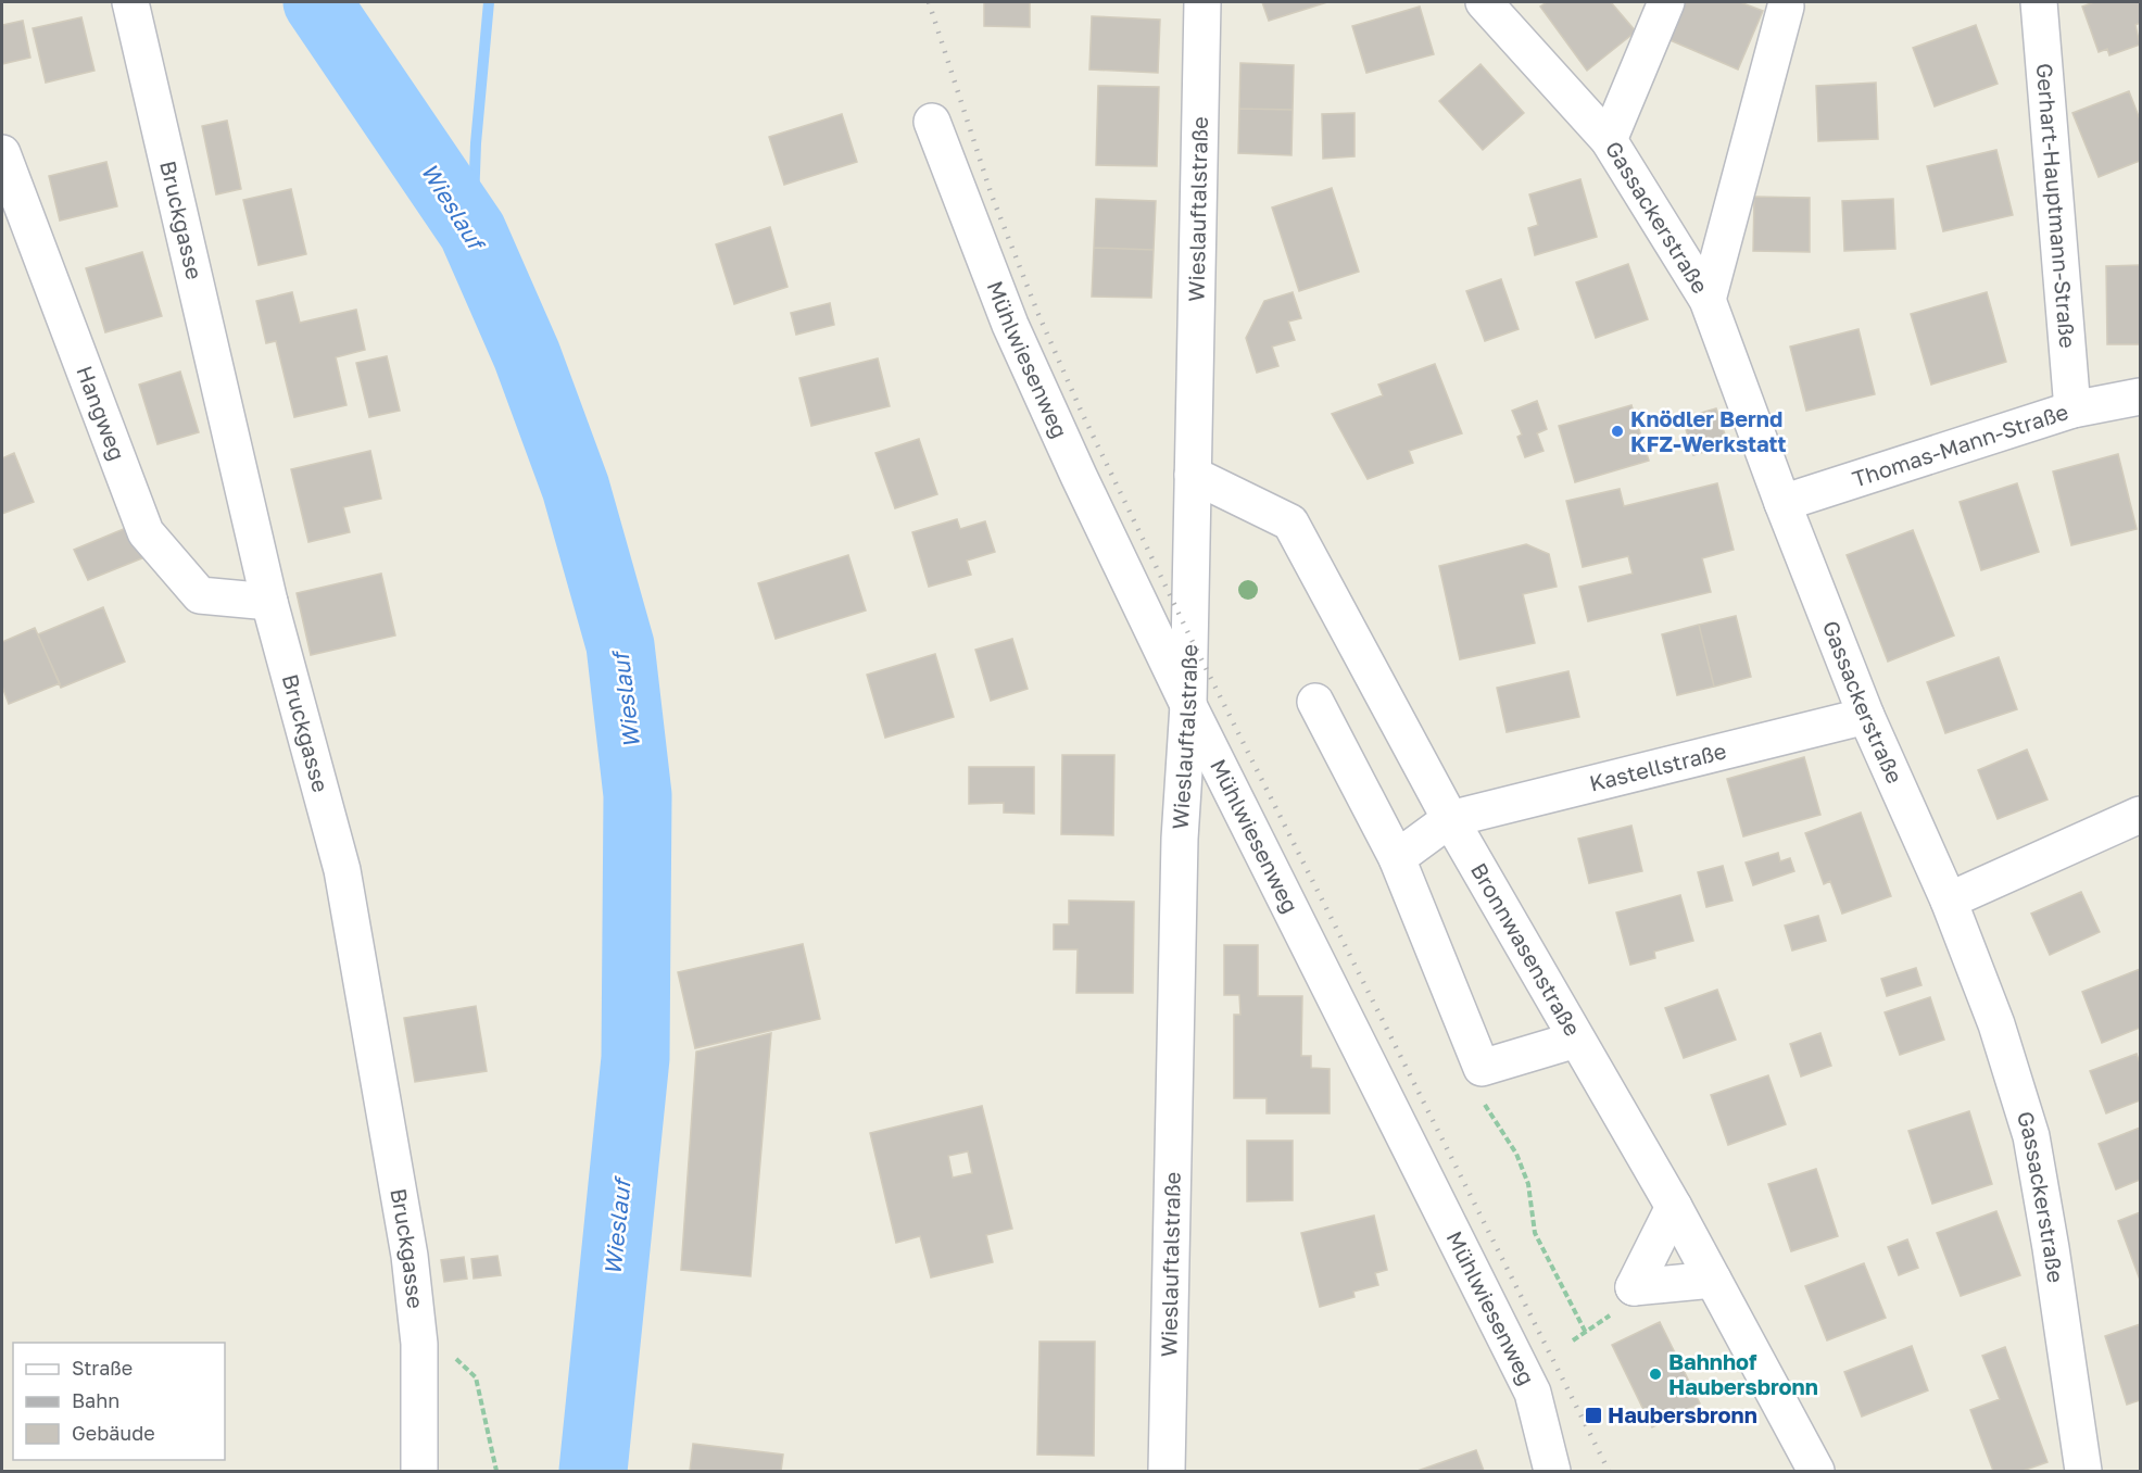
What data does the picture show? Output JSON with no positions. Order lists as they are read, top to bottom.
{
  "streets": {
    "street": [
      "Gerhart-Hauptmann-Straße",
      "Wieslauftalstraße",
      "Bruckgasse",
      "Gassackerstraße",
      "Mühlwiesenweg",
      "Hangweg",
      "Thomas-Mann-Straße",
      "Kastellstraße",
      "Bronnwasenstraße"
    ]
  },
  "crossings": [
    ["Gerhart-Hauptmann-Straße", "Thomas-Mann-Straße"],
    ["Wieslauftalstraße", "Mühlwiesenweg"],
    ["Wieslauftalstraße", "Bronnwasenstraße"],
    ["Bruckgasse", "Hangweg"],
    ["Gassackerstraße", "Thomas-Mann-Straße"],
    ["Gassackerstraße", "Kastellstraße"],
    ["Kastellstraße", "Bronnwasenstraße"]
  ],
  "water": ["Wieslauf"],
  "places": {
    "other": ["Knödler Bernd KFZ-Werkstatt", "Bahnhof Haubersbronn"],
    "transit": ["Haubersbronn"]
  },
  "legend": ["Straße", "Bahn", "Gebäude"]
}
